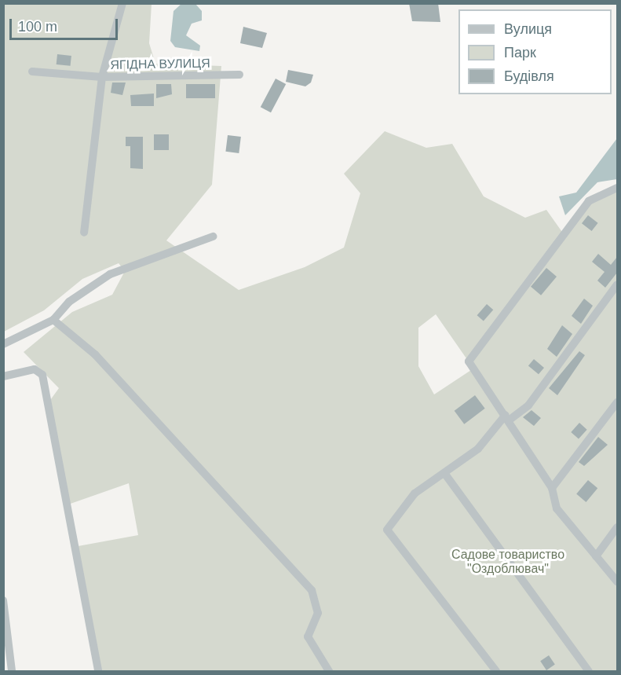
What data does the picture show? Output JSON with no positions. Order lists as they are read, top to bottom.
{
  "streets": {
    "street": ["ЯГІДНА ВУЛИЦЯ"]
  },
  "parks": ["Садове товариство \"Оздоблювач\""],
  "legend": ["Вулиця", "Парк", "Будівля"],
  "scale_bar": "100 m"
}
